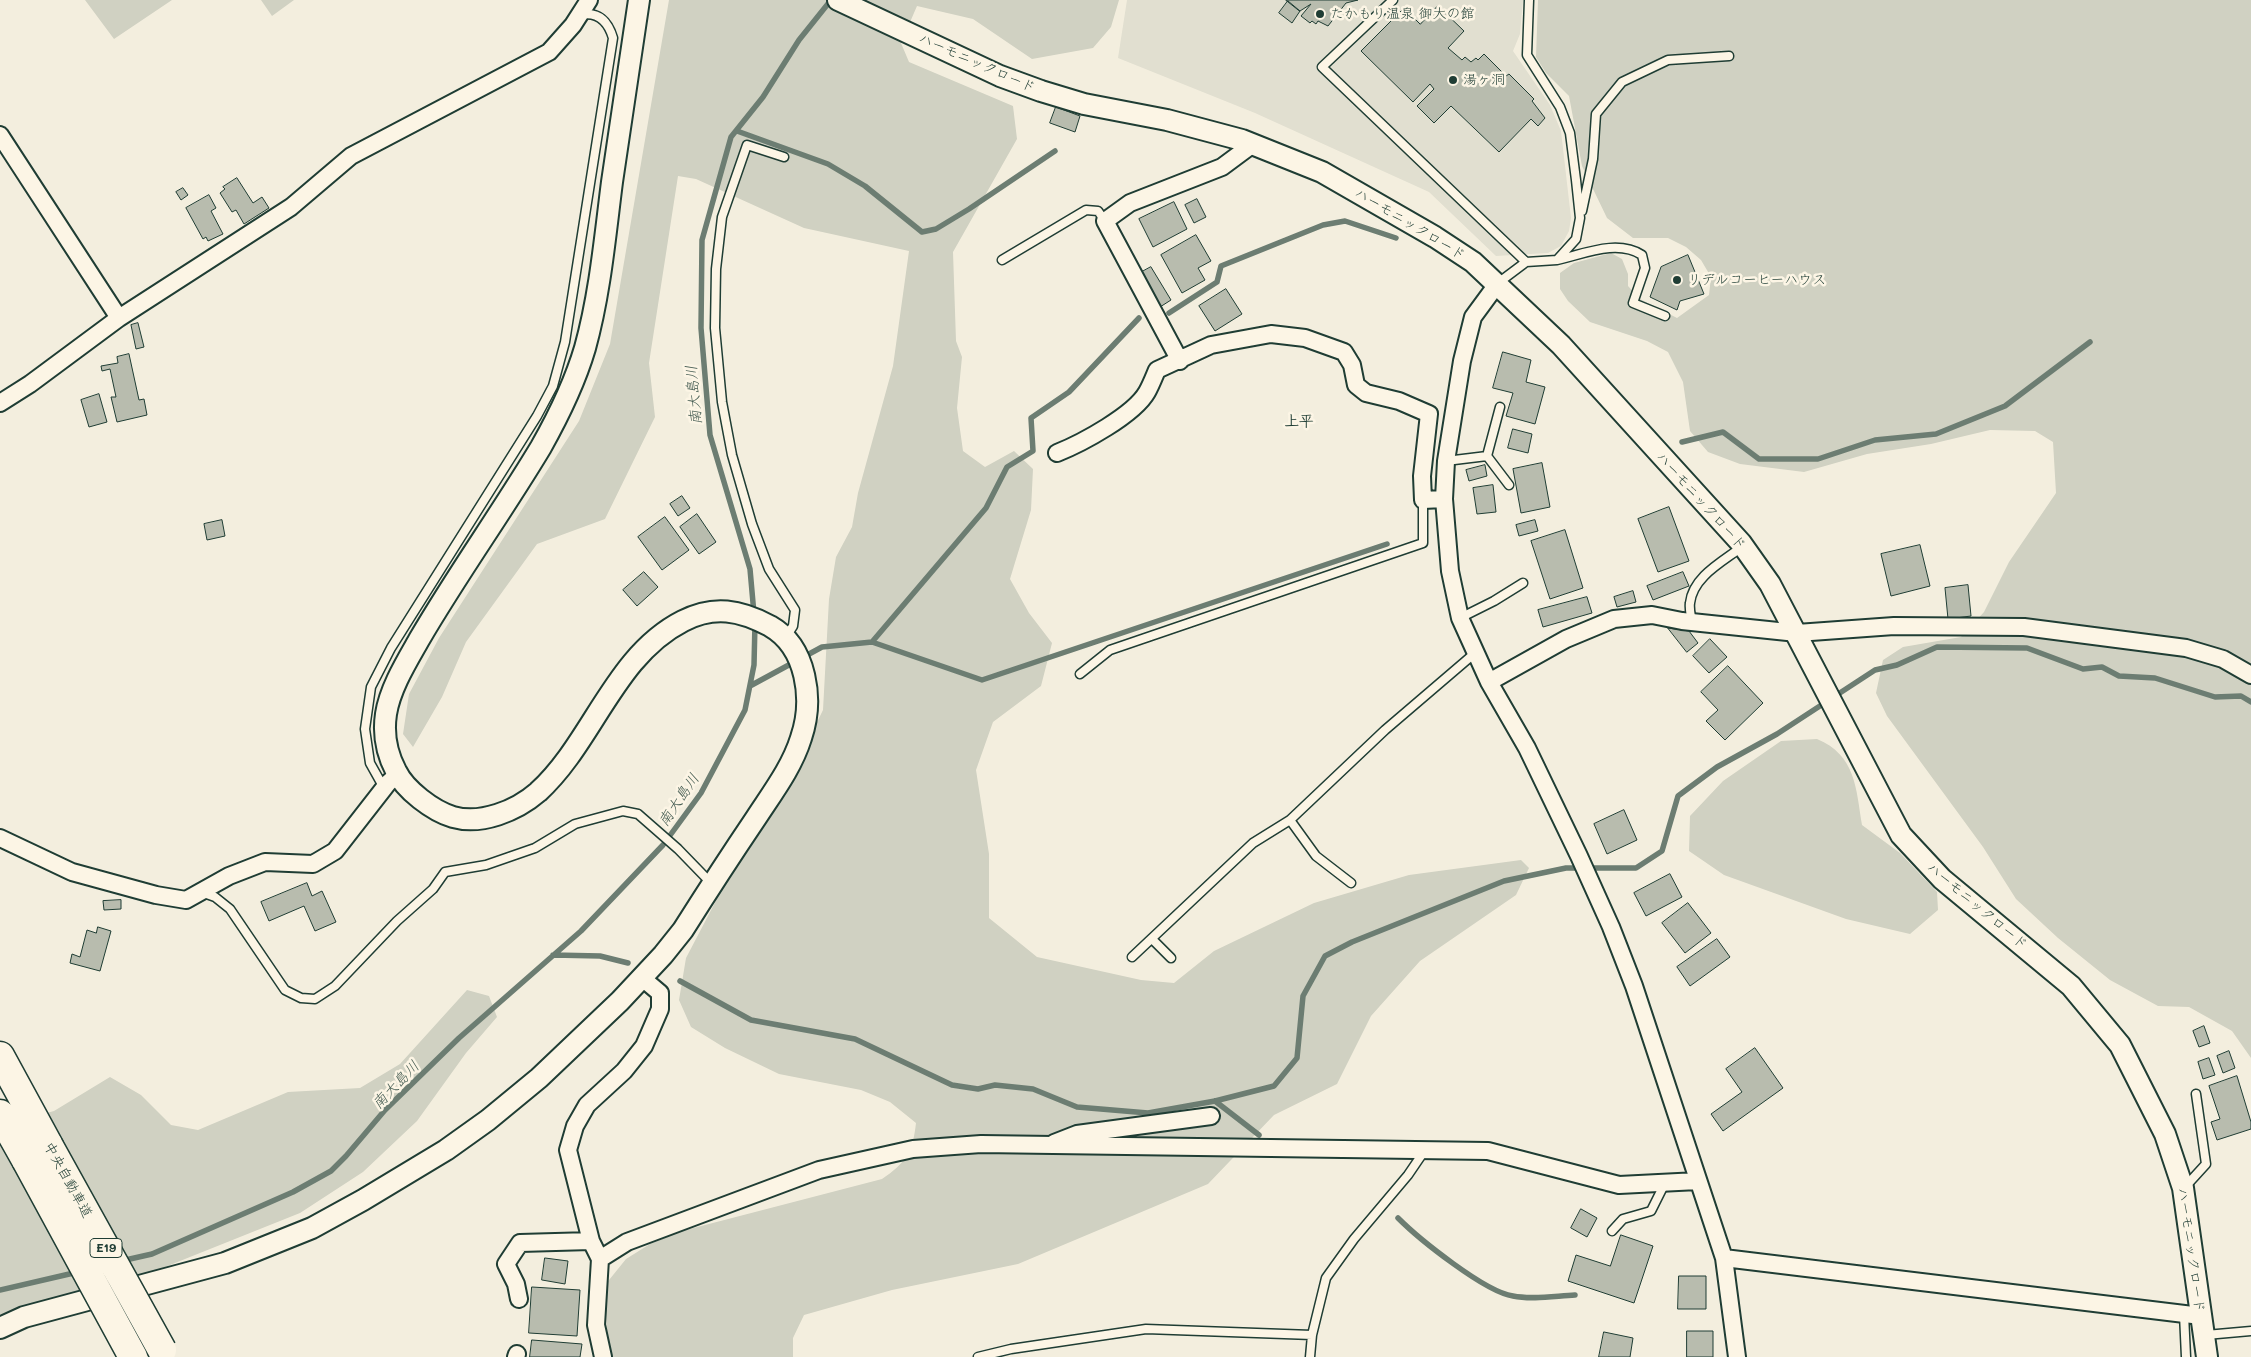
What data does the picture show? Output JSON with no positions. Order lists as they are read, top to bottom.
{
  "streets": {
    "highway": ["中央自動車道", "E19"],
    "street": ["ハーモニックロード"]
  },
  "districts": ["上平"],
  "water": ["南大島川"],
  "places": ["たかもり温泉 御大の館", "湯ヶ洞", "リデルコーヒーハウス"]
}
